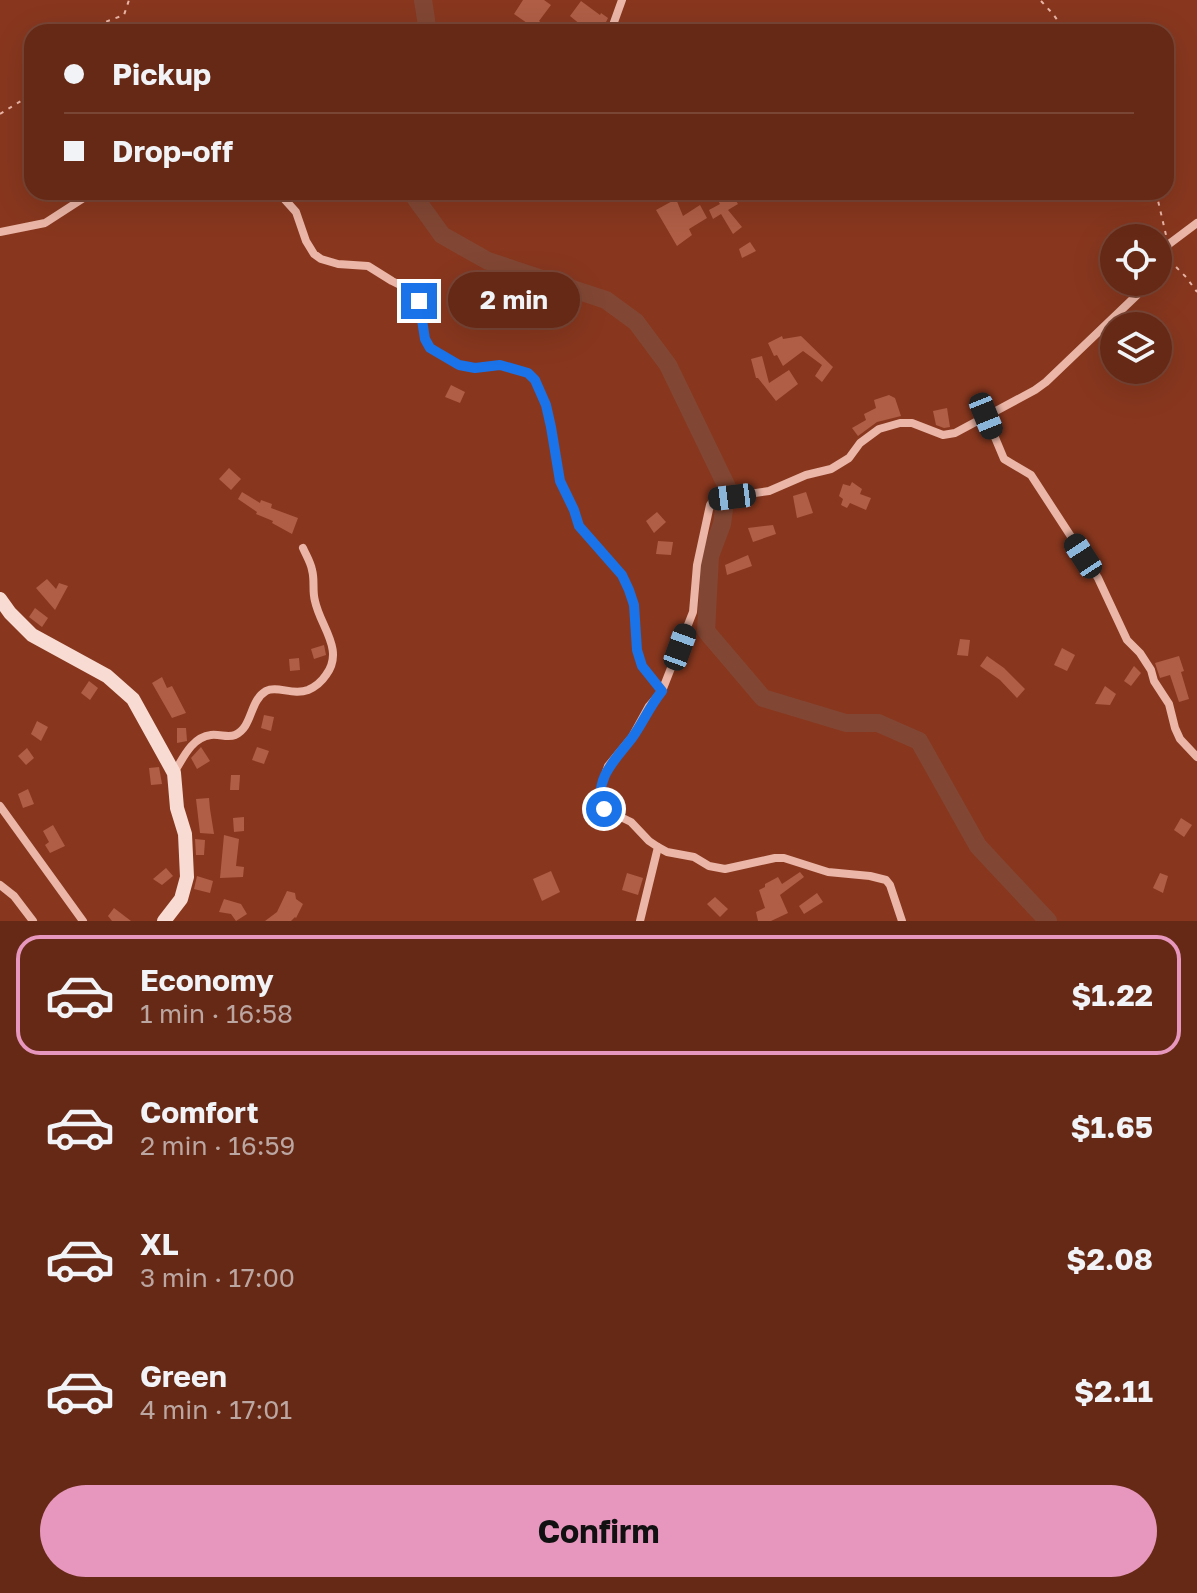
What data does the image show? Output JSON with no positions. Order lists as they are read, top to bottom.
{
  "page": {
    "banner": ["Pickup", "Drop-off"],
    "bubble": "2 min",
    "list": [
      {
        "name": "Economy",
        "note": "1 min · 16:58",
        "value": "$1.22"
      },
      {
        "name": "Comfort",
        "note": "2 min · 16:59",
        "value": "$1.65"
      },
      {
        "name": "XL",
        "note": "3 min · 17:00",
        "value": "$2.08"
      },
      {
        "name": "Green",
        "note": "4 min · 17:01",
        "value": "$2.11"
      }
    ],
    "buttons": "Confirm"
  }
}
